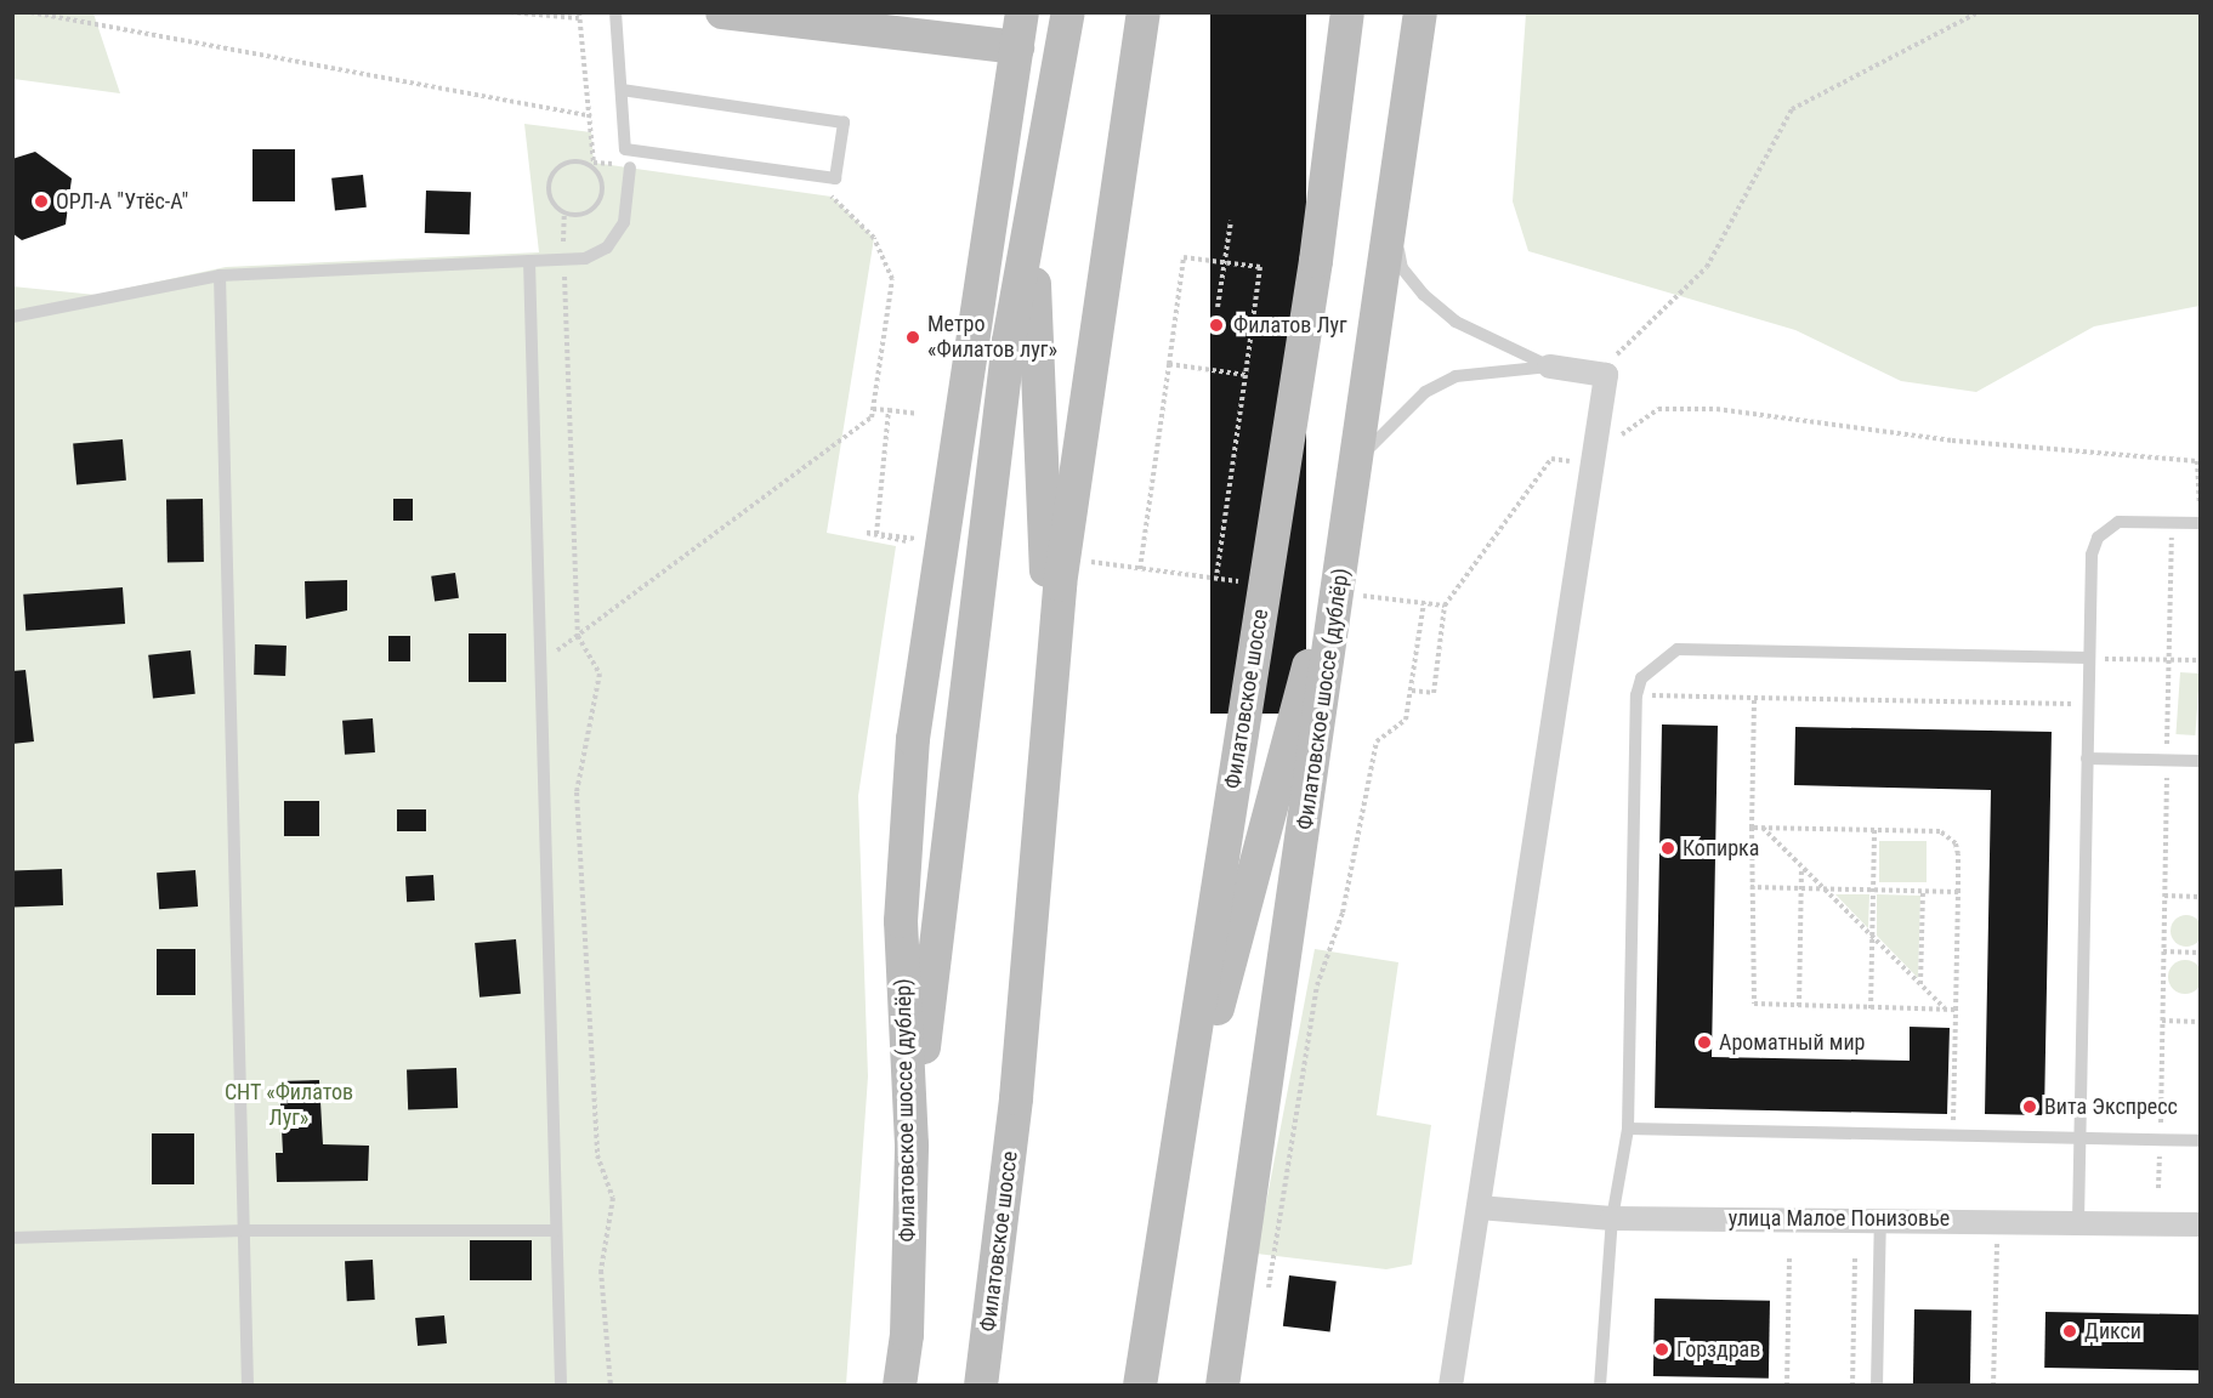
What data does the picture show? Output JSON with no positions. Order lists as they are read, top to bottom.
{
  "streets": {
    "street": ["Филатовское шоссе", "Филатовское шоссе (дублёр)", "улица Малое Понизовье"]
  },
  "parks": ["СНТ «Филатов Луг»"],
  "places": [
    "ОРЛ-А \"Утёс-А\"",
    "Филатов Луг",
    "Метро «Филатов луг»",
    "Копирка",
    "Ароматный мир",
    "Вита Экспресс",
    "Дикси",
    "Горздрав"
  ]
}
